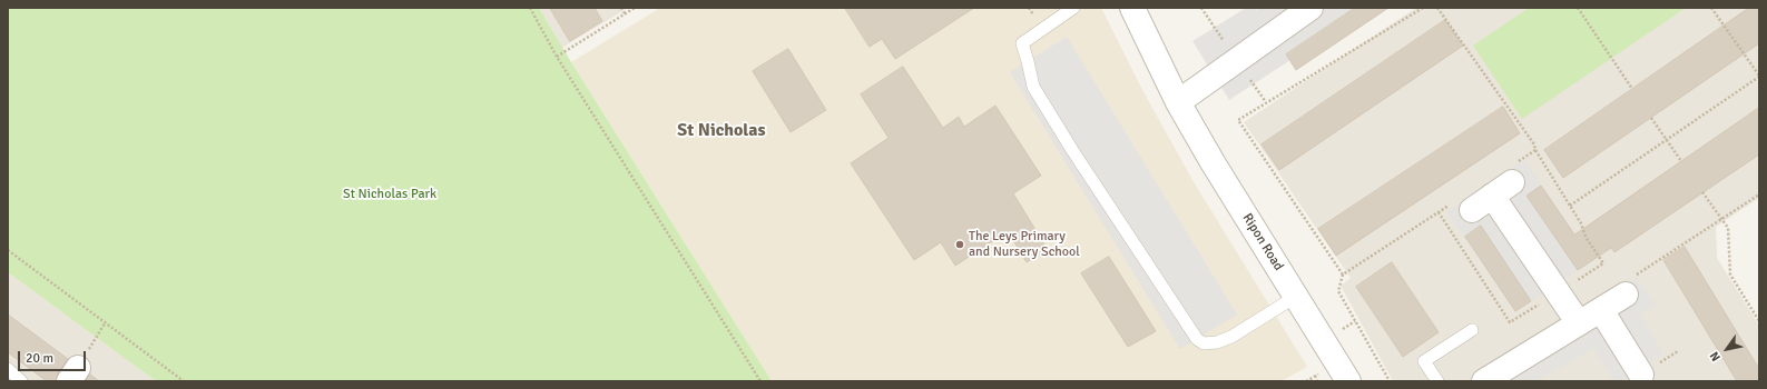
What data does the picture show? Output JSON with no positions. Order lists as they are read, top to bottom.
{
  "streets": {
    "street": ["Ripon Road"]
  },
  "districts": ["St Nicholas"],
  "parks": ["St Nicholas Park"],
  "places": ["The Leys Primary and Nursery School"],
  "scale_bar": "20 m",
  "north": "bottom left"
}
